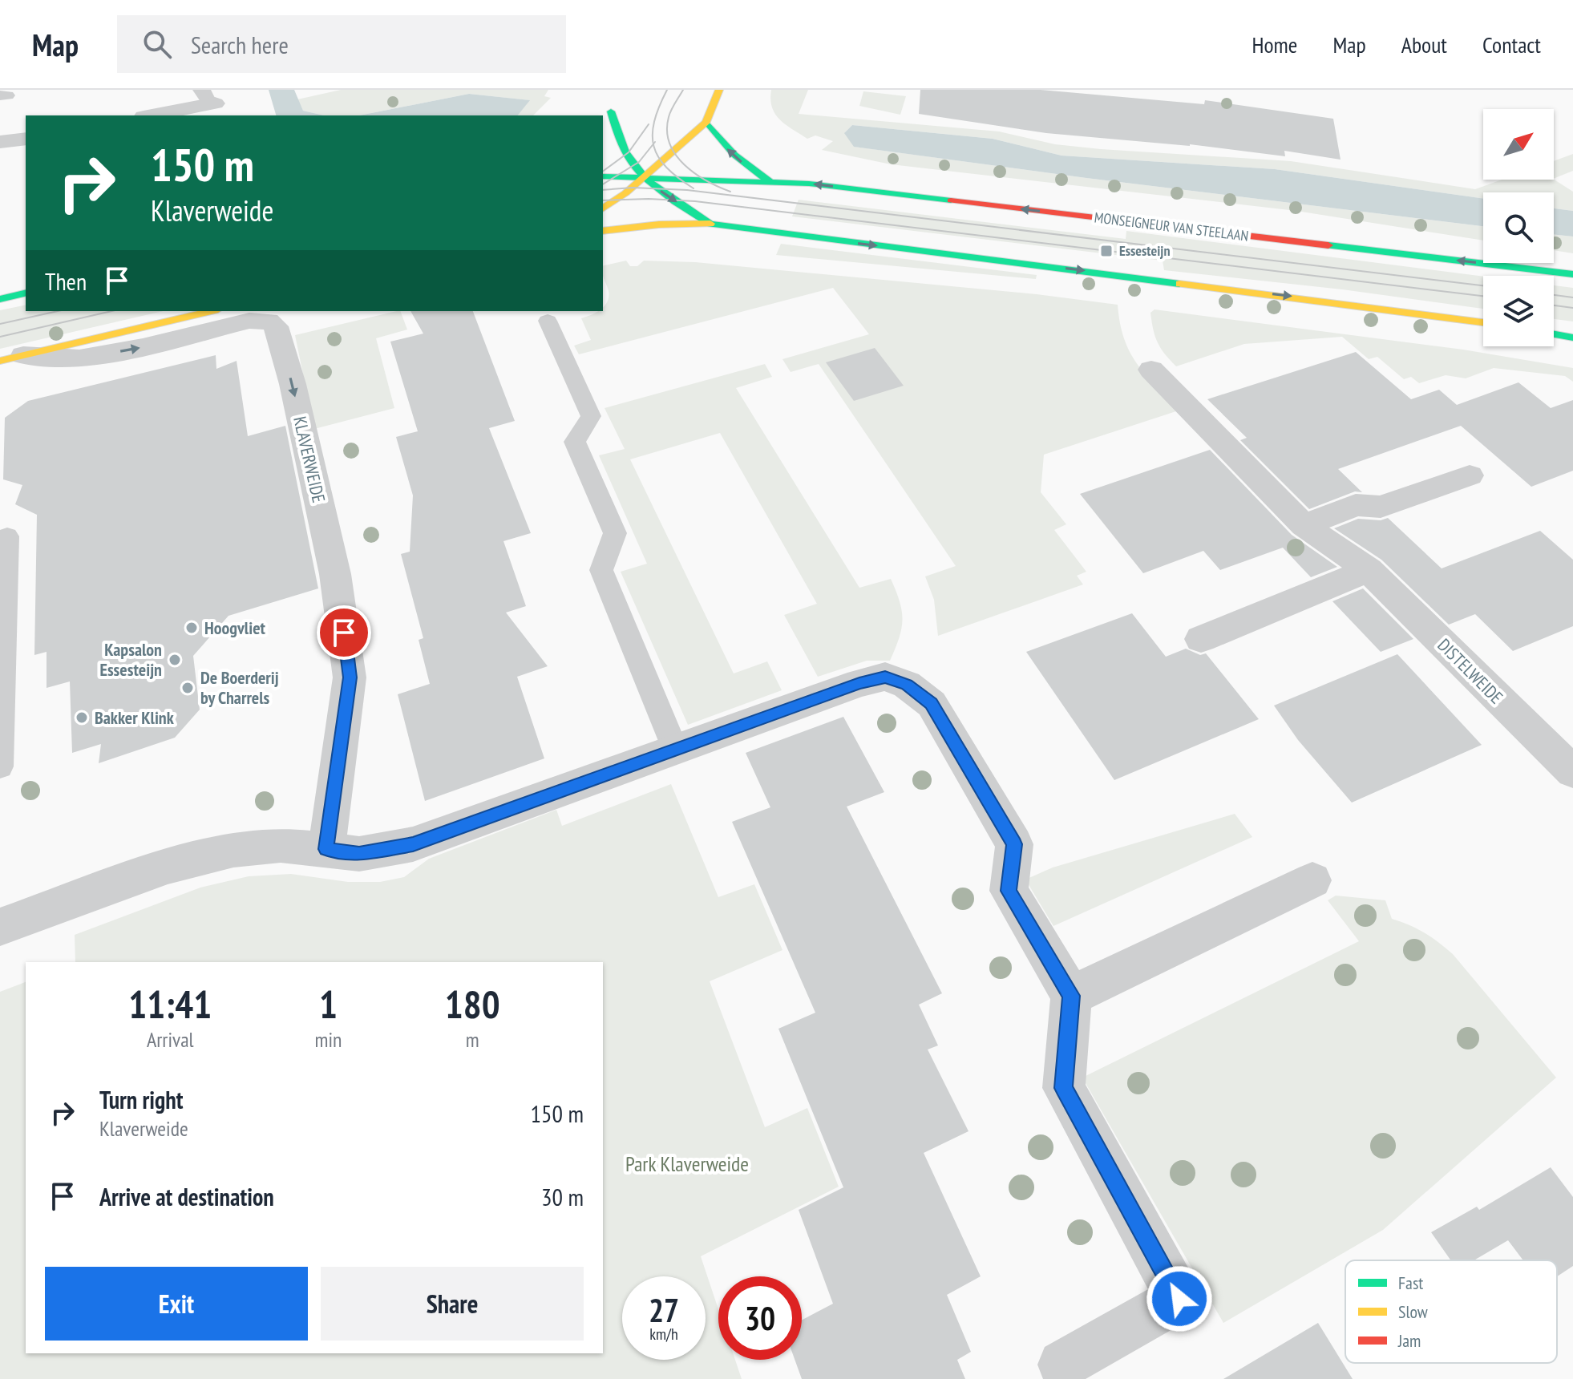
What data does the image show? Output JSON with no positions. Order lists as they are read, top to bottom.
{
  "streets": {
    "main road": ["MONSEIGNEUR VAN STEELAAN"],
    "street": ["KLAVERWEIDE", "DISTELWEIDE"]
  },
  "parks": ["Park Klaverweide"],
  "places": {
    "transit": ["Essesteijn"],
    "other": [
      "Hoogvliet",
      "Kapsalon Essesteijn",
      "De Boerderij by Charrels",
      "Bakker Klink"
    ]
  },
  "legend": ["Fast", "Slow", "Jam"],
  "north": "top right",
  "page": {
    "header": "Map",
    "search": "Search here",
    "nav": [
      "Home",
      "Map",
      "About",
      "Contact"
    ],
    "turn": ["150 m", "Klaverweide"],
    "then": "Then",
    "eta": [
      "11:41",
      "Arrival",
      "1",
      "min",
      "180",
      "m"
    ],
    "list": [
      {
        "name": "Turn right",
        "note": "Klaverweide",
        "value": "150 m"
      },
      {
        "name": "Arrive at destination",
        "value": "30 m"
      }
    ],
    "buttons": ["Exit", "Share"],
    "speed": "27 km/h",
    "limit": "30"
  }
}
